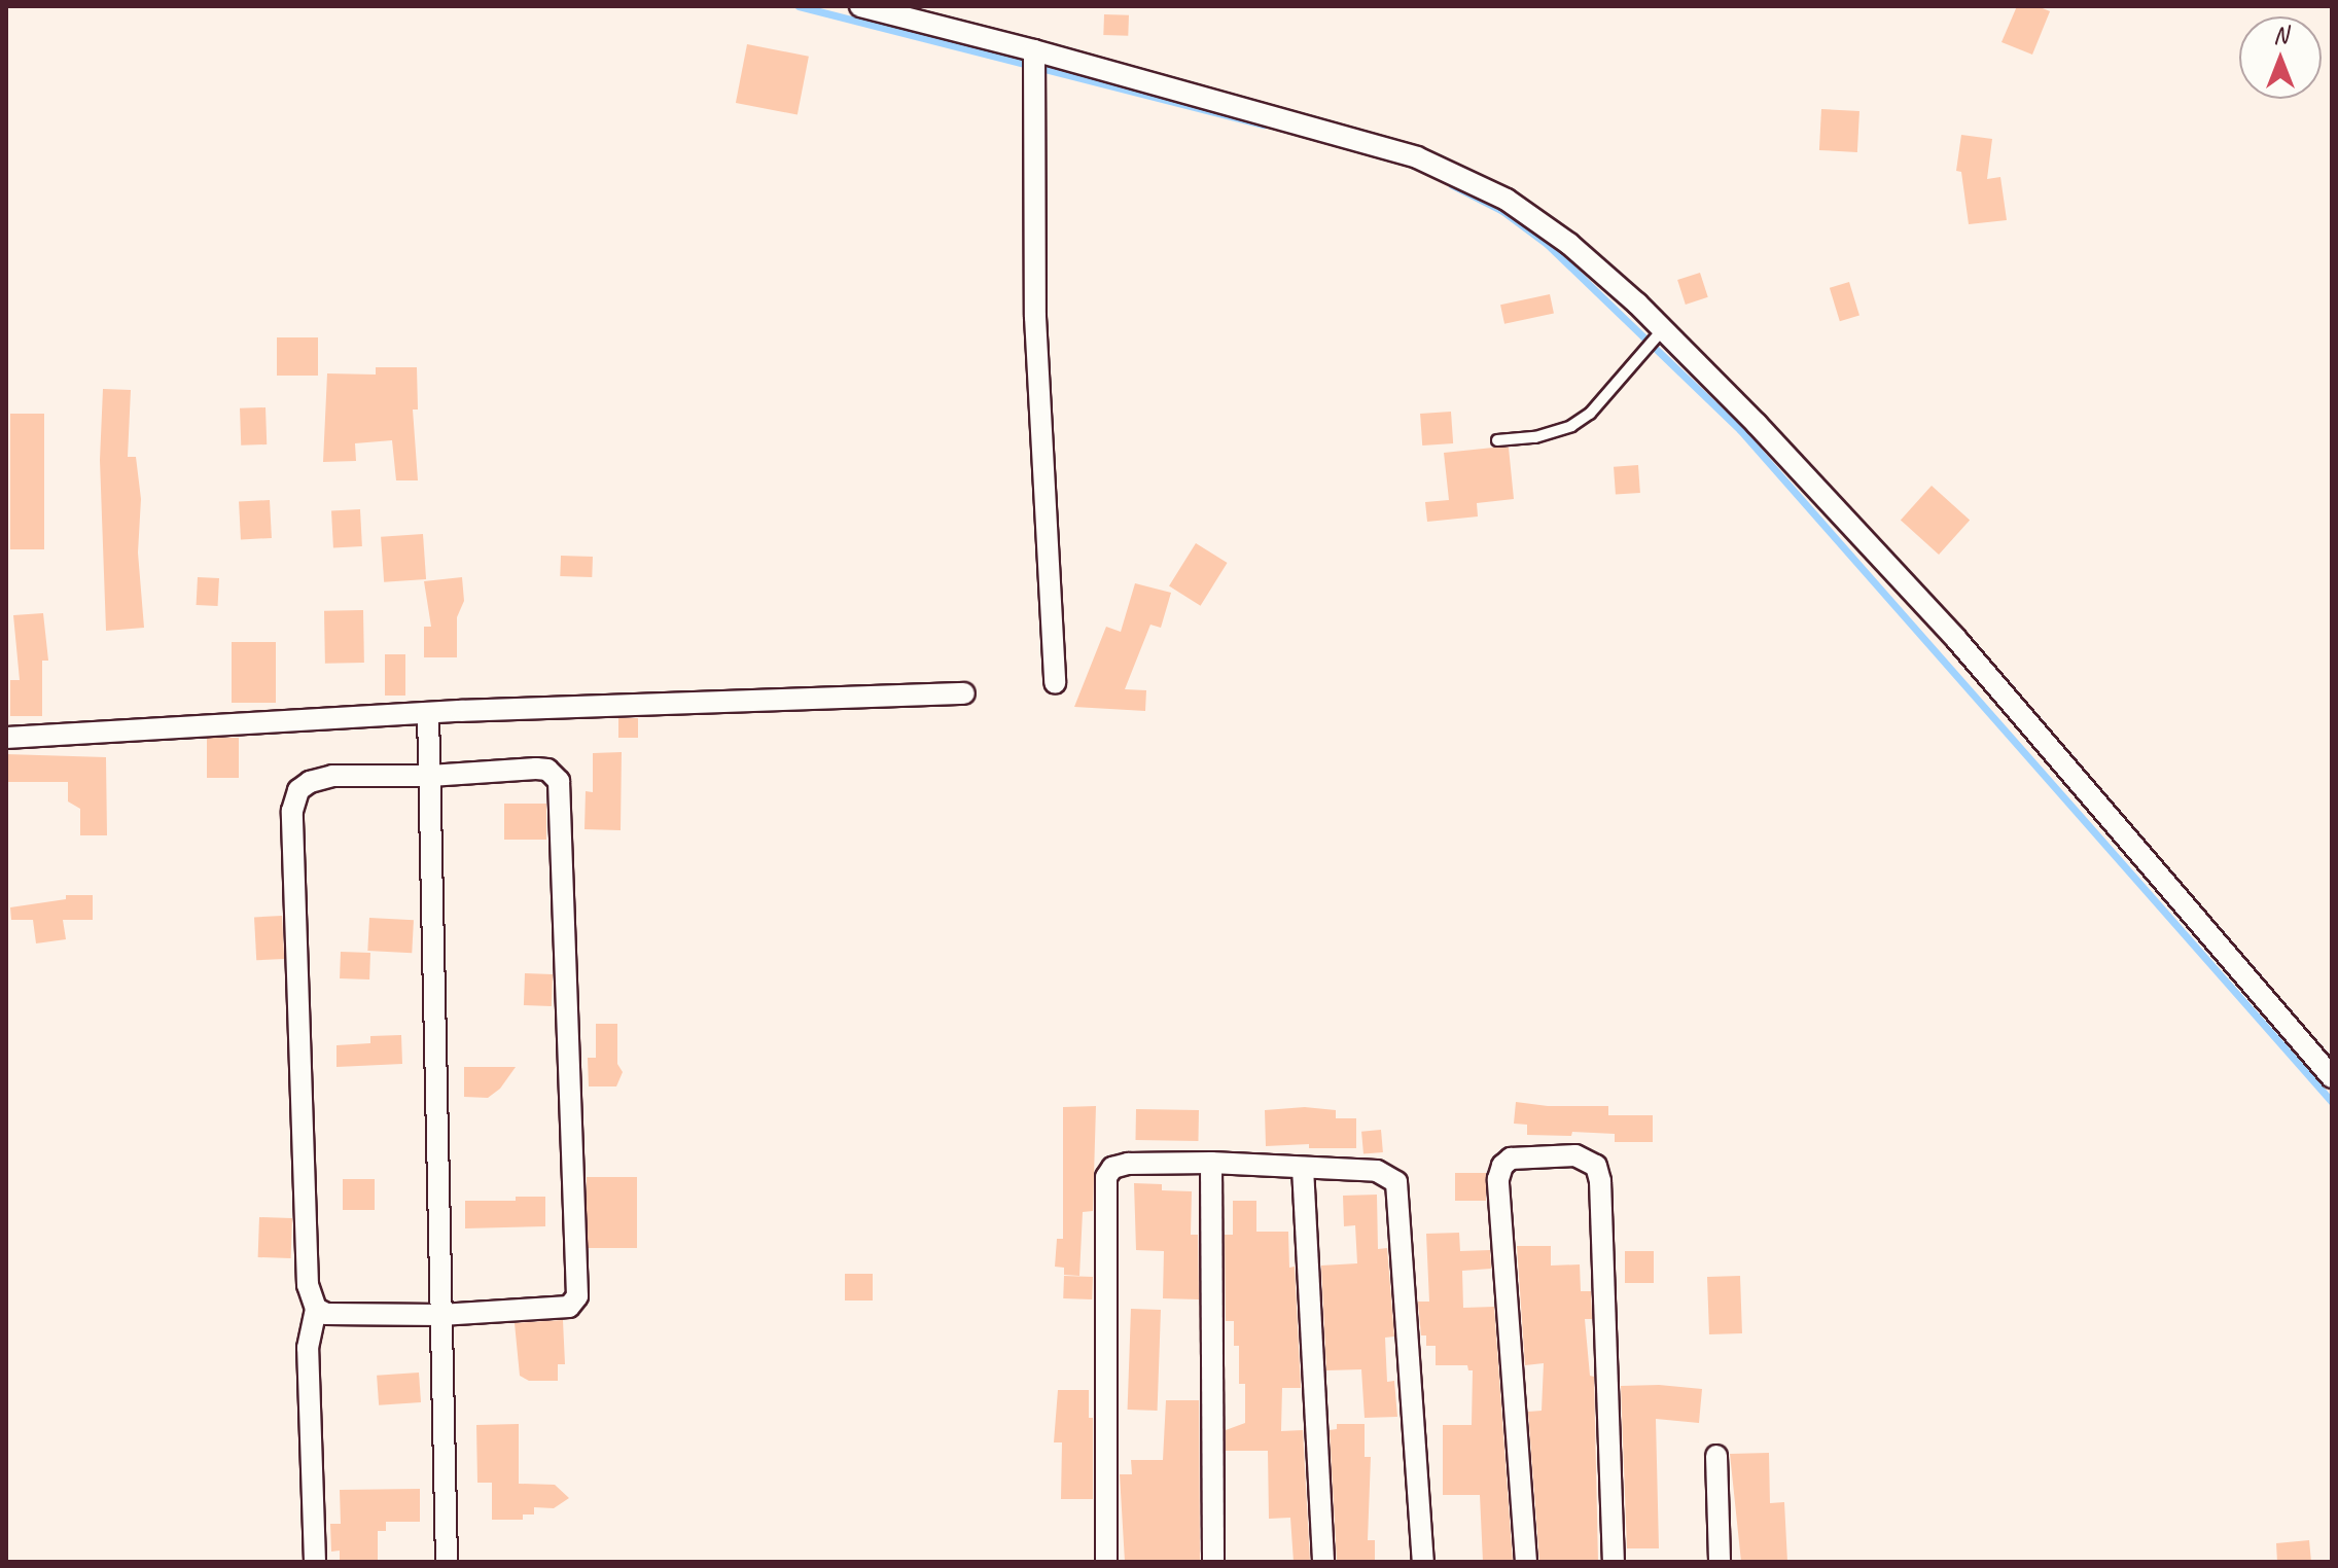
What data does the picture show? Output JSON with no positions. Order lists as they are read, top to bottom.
{
  "north": "top"
}
